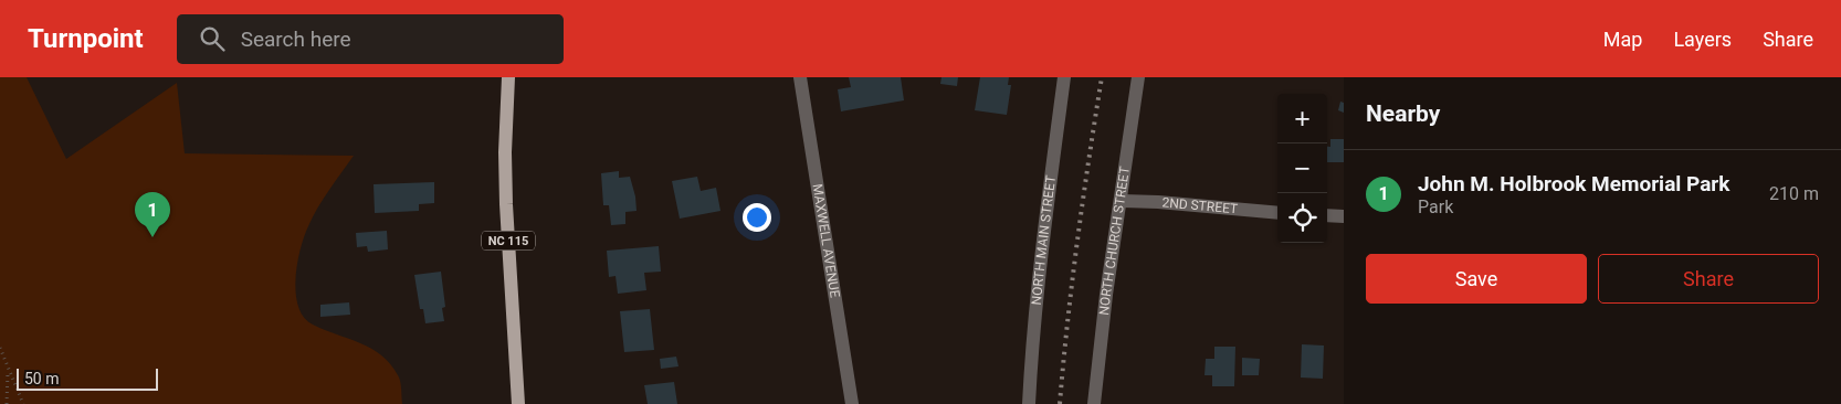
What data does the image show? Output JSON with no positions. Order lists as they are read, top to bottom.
{
  "streets": {
    "main road": ["NC 115"],
    "street": [
      "2ND STREET",
      "MAXWELL AVENUE",
      "NORTH MAIN STREET",
      "NORTH CHURCH STREET"
    ]
  },
  "crossings": [
    ["2ND STREET", "NORTH CHURCH STREET"]
  ],
  "scale_bar": "50 m",
  "page": {
    "header": "Turnpoint",
    "search": "Search here",
    "nav": ["Map", "Layers", "Share"],
    "heading": "Nearby",
    "map_buttons": ["+", "−"],
    "list": [
      {
        "mark": "1",
        "name": "John M. Holbrook Memorial Park",
        "note": "Park",
        "value": "210 m"
      }
    ],
    "pins": "1",
    "buttons": ["Save", "Share"],
    "scale": "50 m"
  }
}
